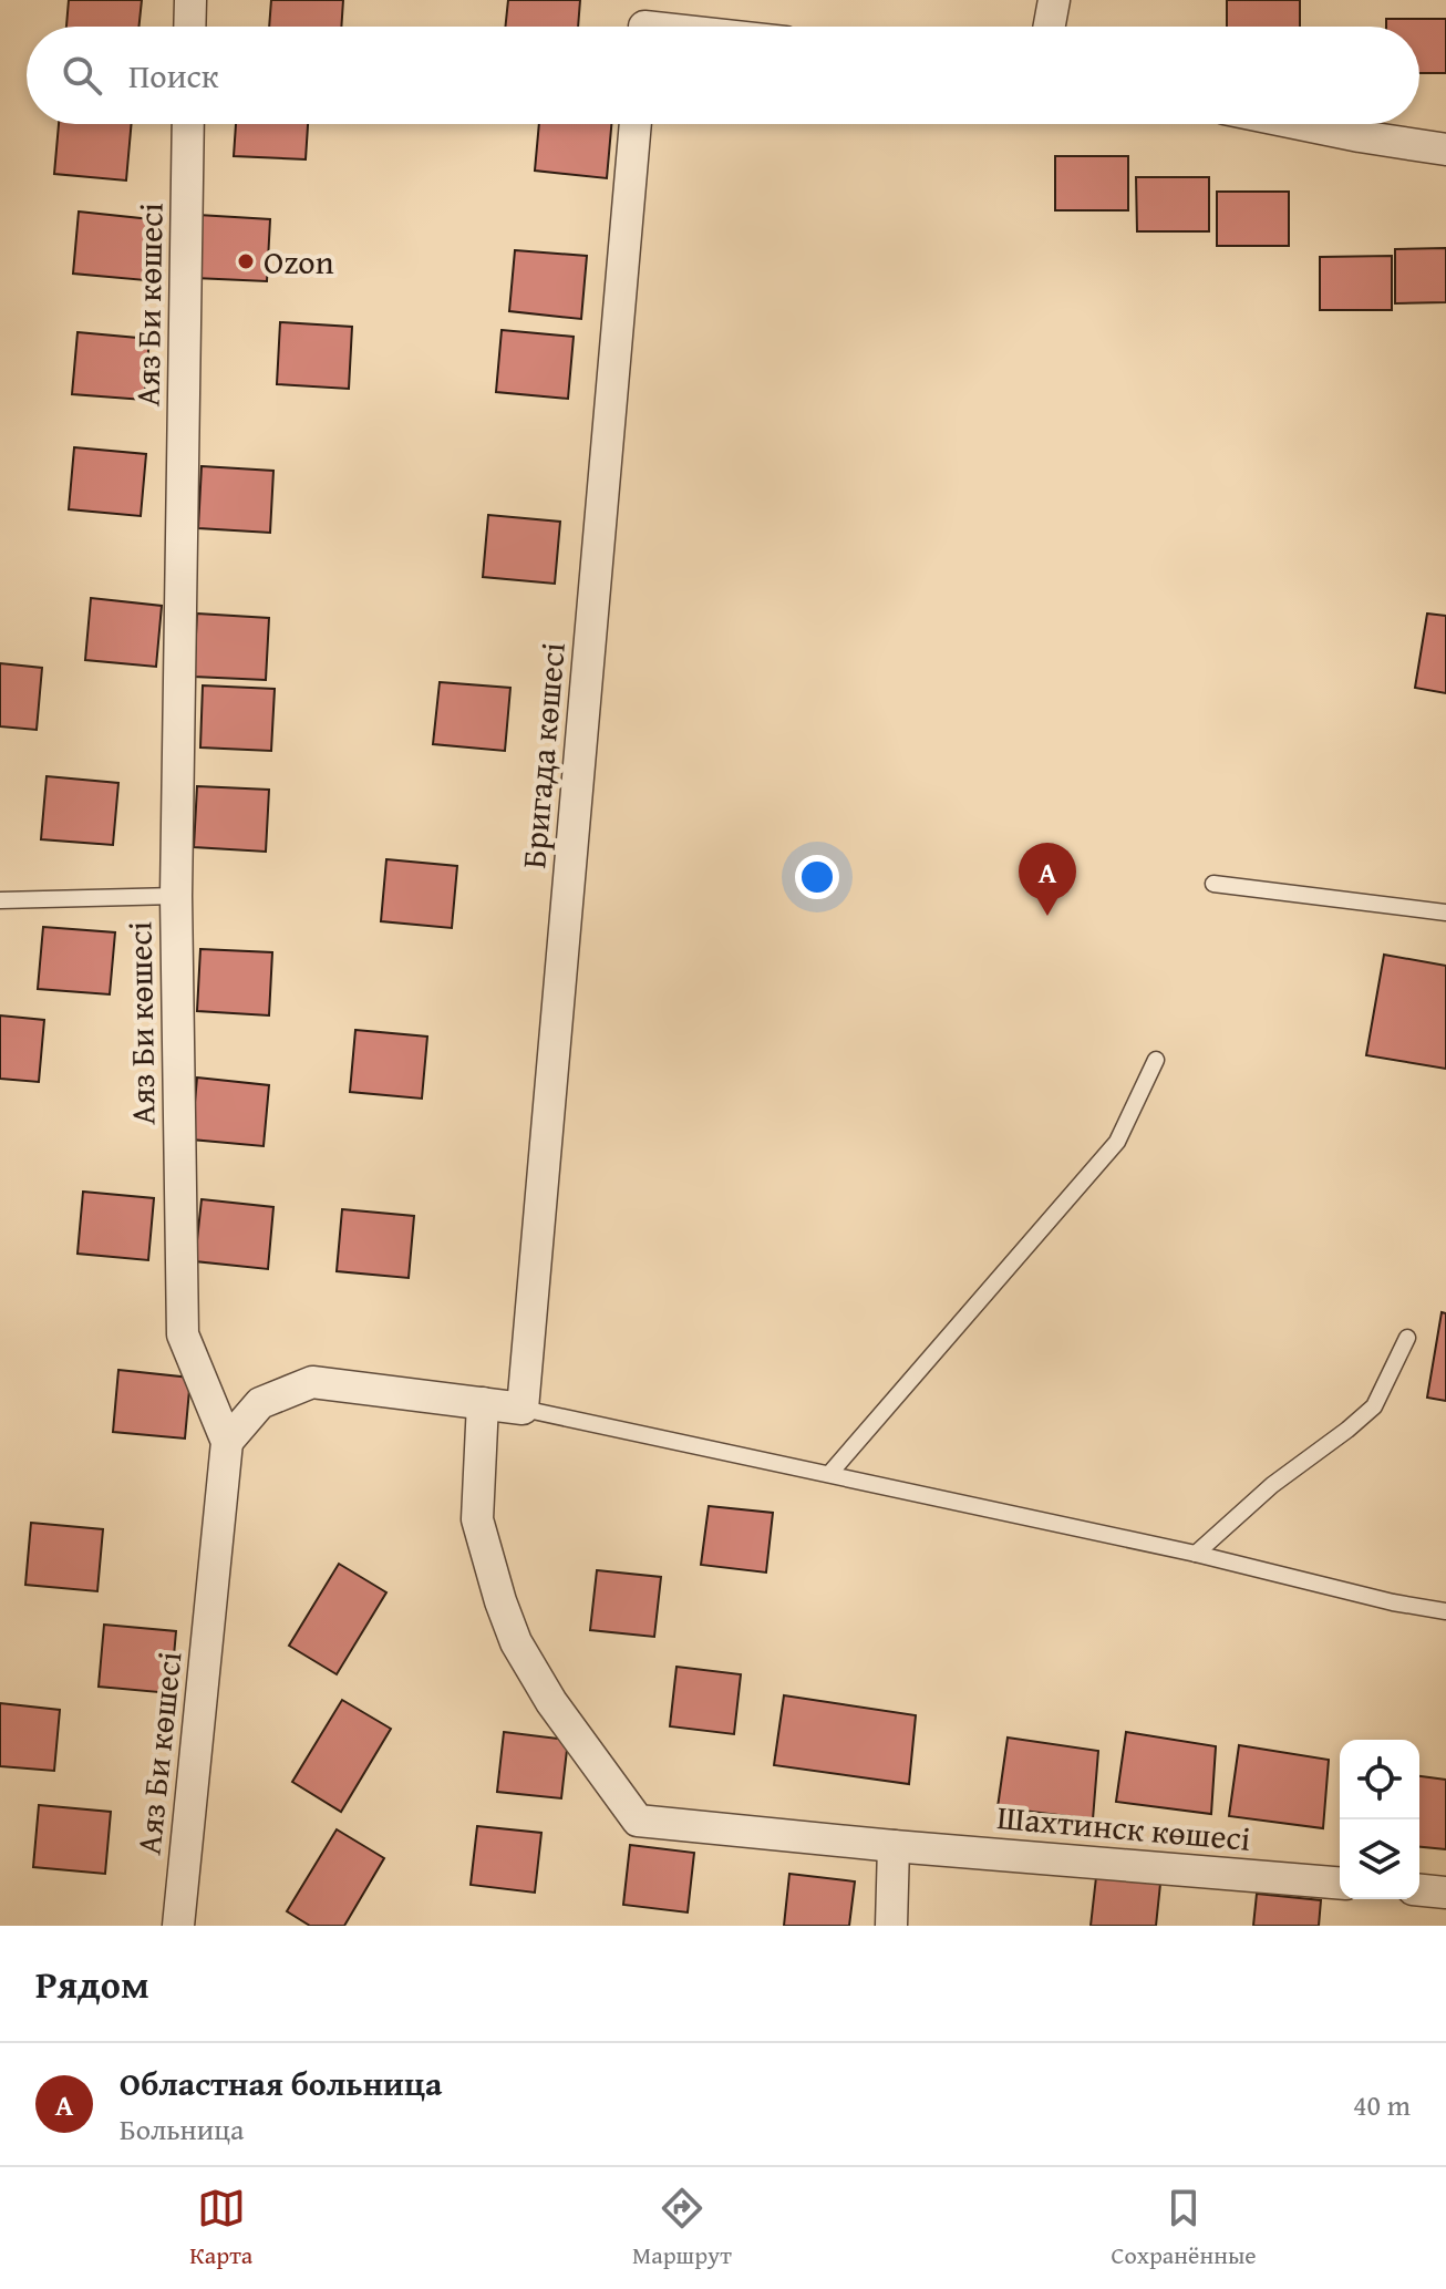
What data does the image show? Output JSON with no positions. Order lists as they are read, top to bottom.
{
  "streets": {
    "street": ["Аяз Би көшесі", "Бригада көшесі", "Шахтинск көшесі"]
  },
  "places": ["Ozon"],
  "page": {
    "search": "Поиск",
    "pins": "A",
    "heading": "Рядом",
    "list": [
      {
        "mark": "A",
        "name": "Областная больница",
        "note": "Больница",
        "value": "40 m"
      }
    ],
    "nav": ["Карта", "Маршрут", "Сохранённые"]
  }
}
